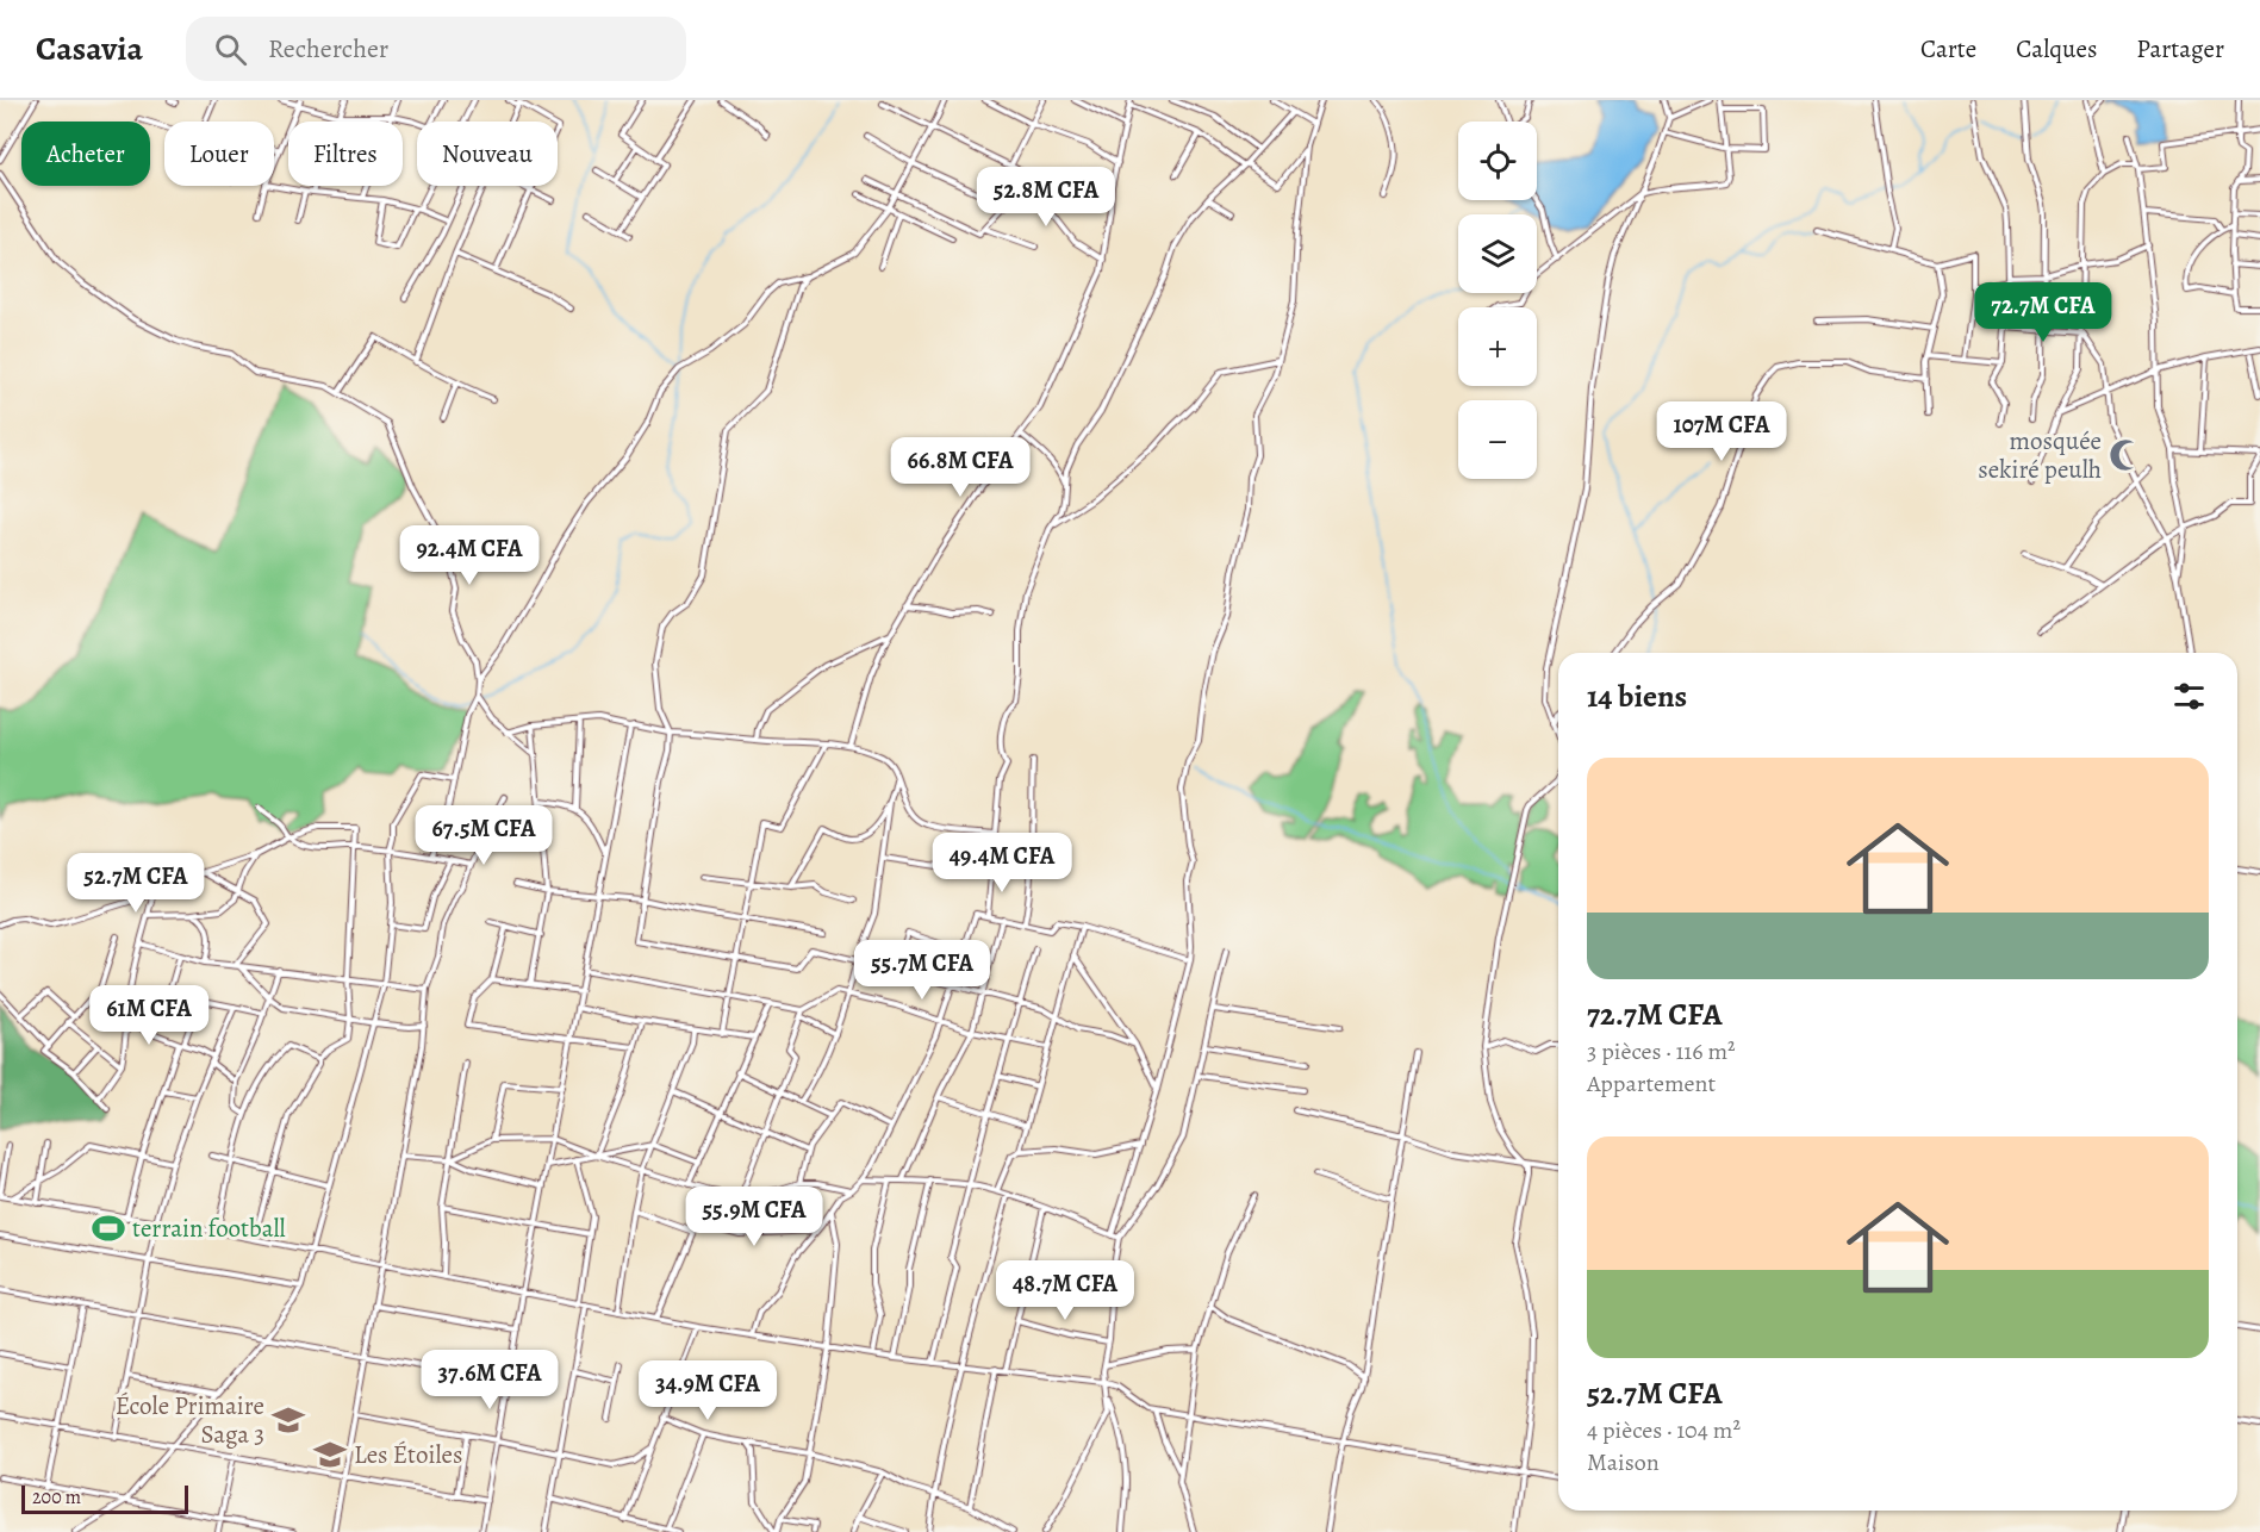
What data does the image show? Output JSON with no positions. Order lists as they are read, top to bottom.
{
  "places": {
    "mosque": ["mosquée sekiré peulh"],
    "sports": ["terrain football"],
    "school or university": ["École Primaire Saga 3", "Les Étoiles"]
  },
  "scale_bar": "200 m",
  "page": {
    "header": "Casavia",
    "search": "Rechercher",
    "nav": ["Carte", "Calques", "Partager"],
    "map_buttons": ["+", "−"],
    "chip": [
      "Acheter",
      "Louer",
      "Filtres",
      "Nouveau"
    ],
    "price": [
      "52.8M CFA",
      "72.7M CFA",
      "107M CFA",
      "66.8M CFA",
      "92.4M CFA",
      "67.5M CFA",
      "49.4M CFA",
      "52.7M CFA",
      "55.7M CFA",
      "61M CFA",
      "55.9M CFA",
      "48.7M CFA",
      "37.6M CFA",
      "34.9M CFA"
    ],
    "heading": "14 biens",
    "list": [
      {
        "name": "72.7M CFA",
        "note": "3 pièces · 116 m² · Appartement"
      },
      {
        "name": "52.7M CFA",
        "note": "4 pièces · 104 m² · Maison"
      }
    ],
    "scale": "200 m"
  }
}
